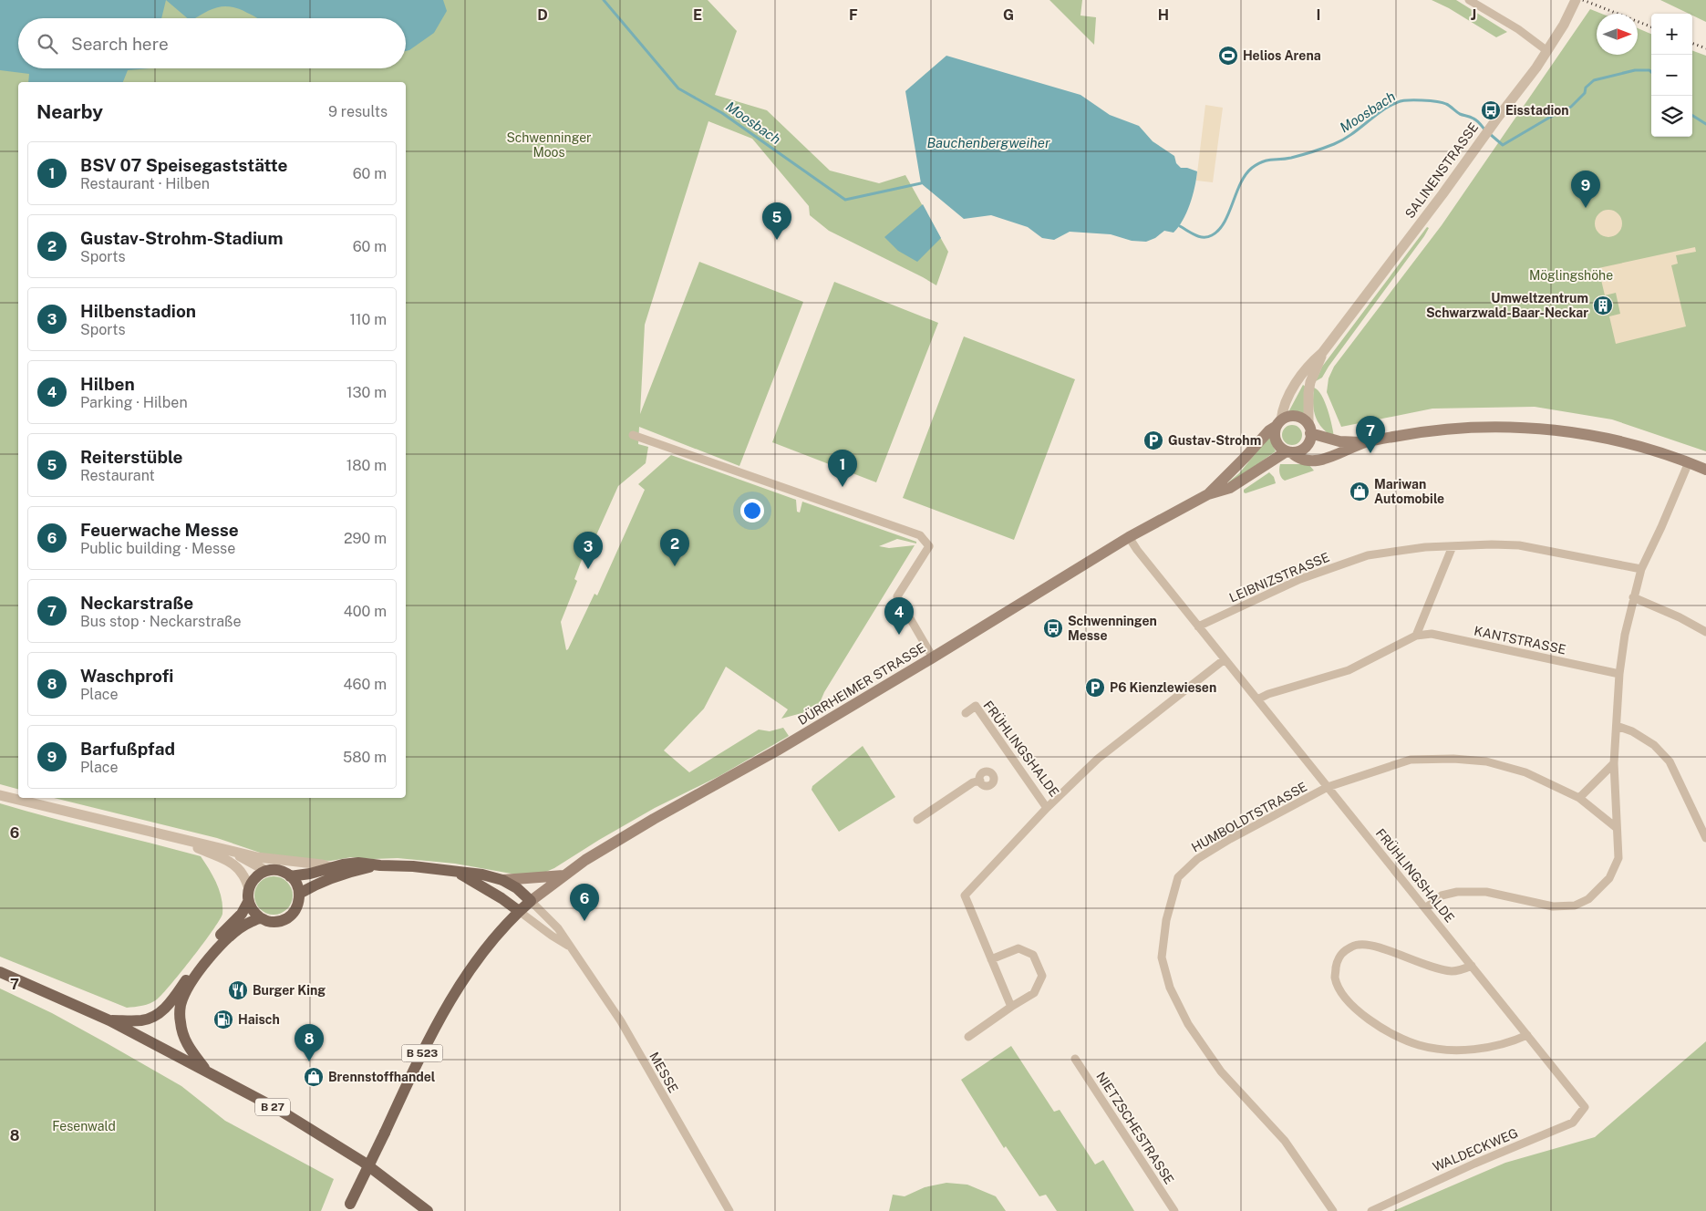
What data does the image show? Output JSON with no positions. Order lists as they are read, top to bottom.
{
  "streets": {
    "main road": ["DÜRRHEIMER STRASSE", "B 523", "B 27"],
    "street": [
      "SALINENSTRASSE",
      "LEIBNIZSTRASSE",
      "KANTSTRASSE",
      "FRÜHLINGSHALDE",
      "HUMBOLDTSTRASSE",
      "MESSE",
      "NIETZSCHESTRASSE",
      "WALDECKWEG"
    ]
  },
  "crossings": [
    ["SALINENSTRASSE", "DÜRRHEIMER STRASSE"],
    ["LEIBNIZSTRASSE", "FRÜHLINGSHALDE"],
    ["KANTSTRASSE", "FRÜHLINGSHALDE"],
    ["DÜRRHEIMER STRASSE", "FRÜHLINGSHALDE"],
    ["DÜRRHEIMER STRASSE", "B 523"],
    ["DÜRRHEIMER STRASSE", "MESSE"],
    ["FRÜHLINGSHALDE", "HUMBOLDTSTRASSE"],
    ["FRÜHLINGSHALDE", "WALDECKWEG"],
    ["B 523", "MESSE"]
  ],
  "water": ["Moosbach", "Bauchenbergweiher"],
  "parks": ["Schwenninger Moos", "Möglingshöhe", "Fesenwald"],
  "places": {
    "sports": ["Helios Arena"],
    "bus stop": ["Eisstadion", "Schwenningen Messe"],
    "building": ["Umweltzentrum Schwarzwald-Baar-Neckar"],
    "parking": ["Gustav-Strohm", "P6 Kienzlewiesen"],
    "shop": ["Mariwan Automobile", "Brennstoffhandel"],
    "restaurant": ["Burger King"],
    "fuel station": ["Haisch"]
  },
  "north": "right",
  "page": {
    "map_buttons": ["+", "−"],
    "search": "Search here",
    "heading": ["Nearby", "9 results"],
    "list": [
      {
        "mark": "1",
        "name": "BSV 07 Speisegaststätte",
        "note": "Restaurant · Hilben",
        "value": "60 m"
      },
      {
        "mark": "2",
        "name": "Gustav-Strohm-Stadium",
        "note": "Sports",
        "value": "60 m"
      },
      {
        "mark": "3",
        "name": "Hilbenstadion",
        "note": "Sports",
        "value": "110 m"
      },
      {
        "mark": "4",
        "name": "Hilben",
        "note": "Parking · Hilben",
        "value": "130 m"
      },
      {
        "mark": "5",
        "name": "Reiterstüble",
        "note": "Restaurant",
        "value": "180 m"
      },
      {
        "mark": "6",
        "name": "Feuerwache Messe",
        "note": "Public building · Messe",
        "value": "290 m"
      },
      {
        "mark": "7",
        "name": "Neckarstraße",
        "note": "Bus stop · Neckarstraße",
        "value": "400 m"
      },
      {
        "mark": "8",
        "name": "Waschprofi",
        "note": "Place",
        "value": "460 m"
      },
      {
        "mark": "9",
        "name": "Barfußpfad",
        "note": "Place",
        "value": "580 m"
      }
    ],
    "pins": [
      "9",
      "5",
      "7",
      "1",
      "2",
      "3",
      "4",
      "6",
      "8"
    ]
  },
  "grid": {
    "columns": [
      "D",
      "E",
      "F",
      "G",
      "H",
      "I",
      "J"
    ],
    "rows": ["6", "7", "8"]
  }
}
